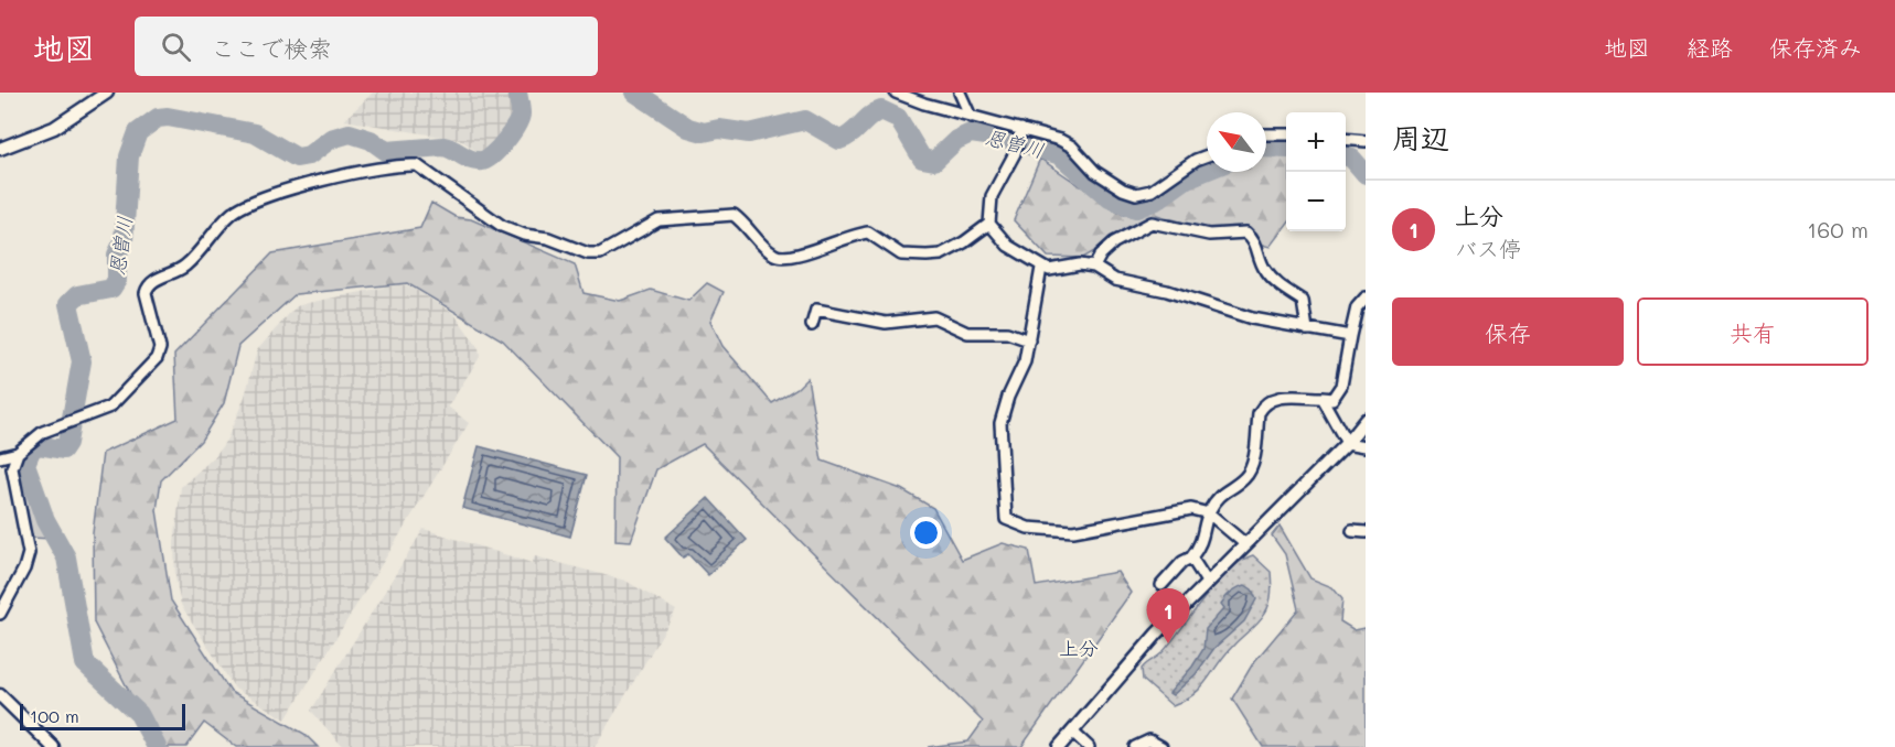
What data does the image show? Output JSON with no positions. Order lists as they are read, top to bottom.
{
  "districts": ["上分"],
  "water": ["恩曽川"],
  "scale_bar": "100 m",
  "north": "top left",
  "page": {
    "header": "地図",
    "search": "ここで検索",
    "nav": ["地図", "経路", "保存済み"],
    "heading": "周辺",
    "map_buttons": ["+", "−"],
    "list": [
      {
        "mark": "1",
        "name": "上分",
        "note": "バス停",
        "value": "160 m"
      }
    ],
    "buttons": ["保存", "共有"],
    "pins": "1",
    "scale": "100 m"
  }
}
